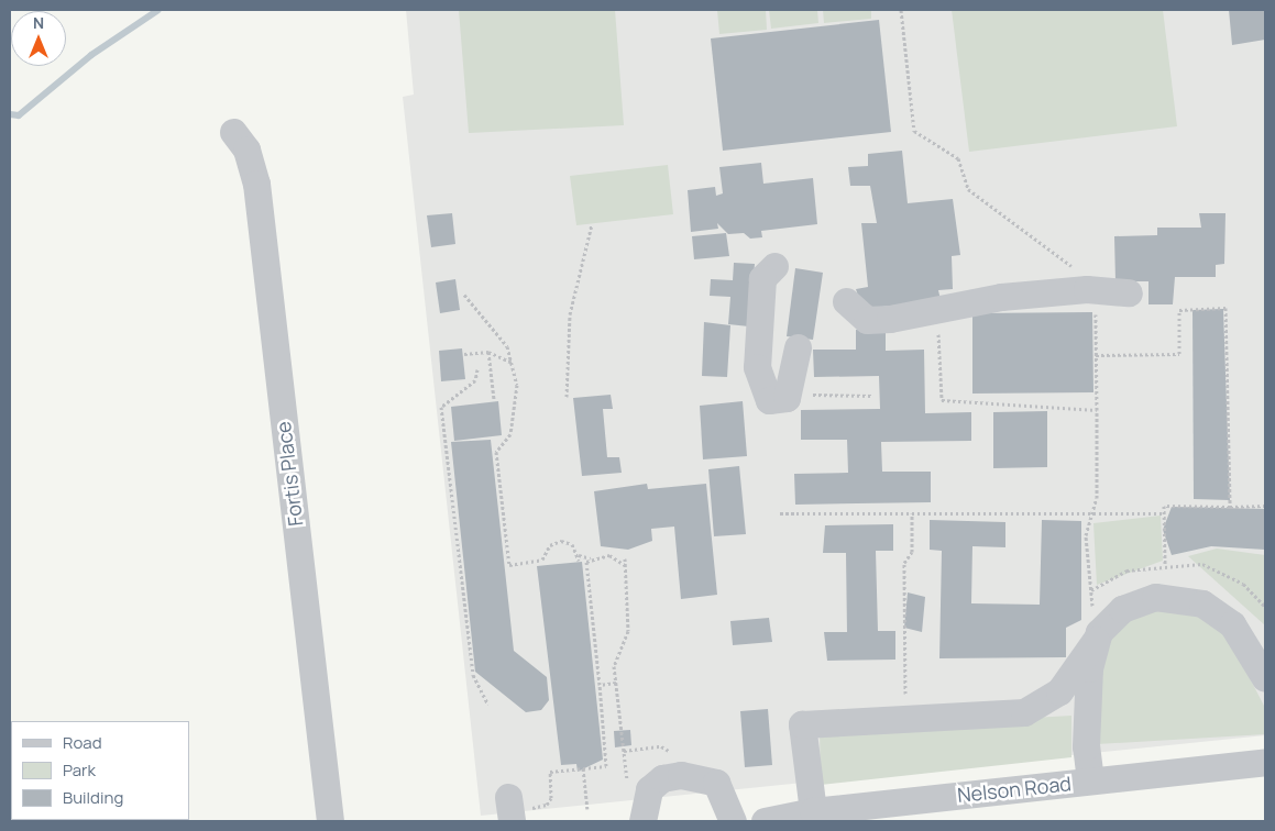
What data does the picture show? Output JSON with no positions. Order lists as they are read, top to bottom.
{
  "streets": {
    "street": ["Fortis Place", "Nelson Road"]
  },
  "legend": ["Road", "Park", "Building"],
  "north": "top"
}
